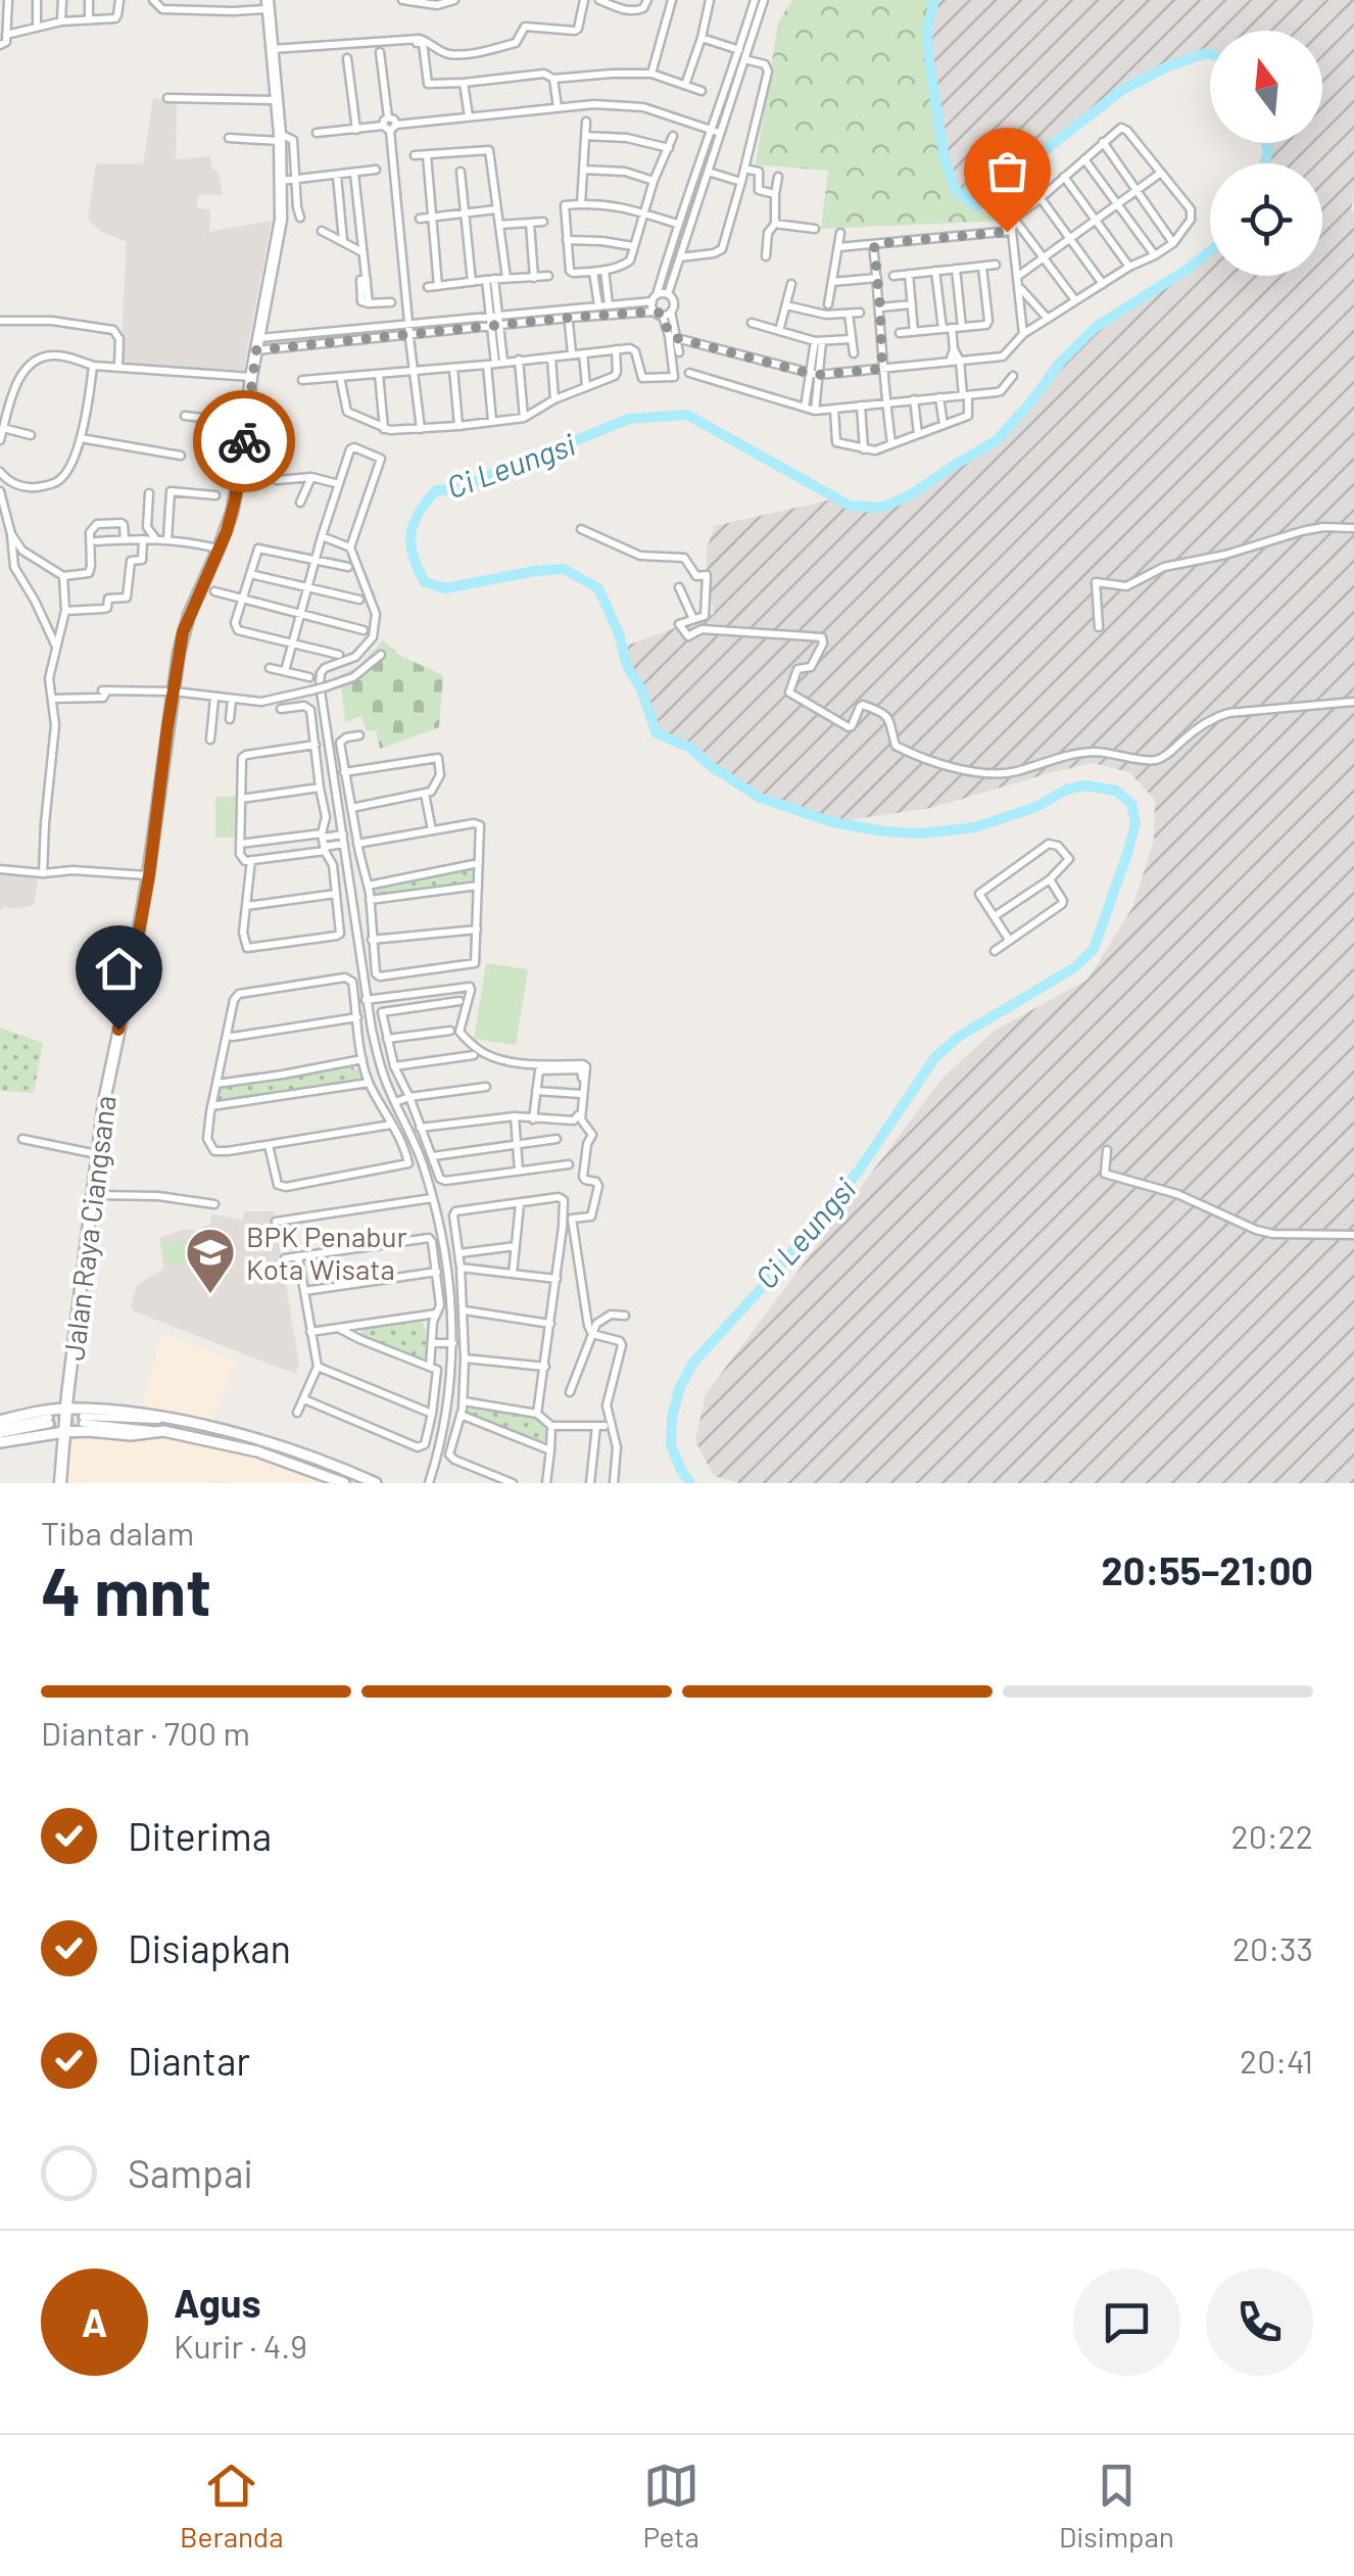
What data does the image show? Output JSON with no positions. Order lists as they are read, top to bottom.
{
  "streets": {
    "main road": ["Jalan Raya Ciangsana"]
  },
  "water": ["Ci Leungsi"],
  "places": {
    "school or university": ["BPK Penabur Kota Wisata"]
  },
  "north": "top",
  "page": {
    "heading": ["4 mnt", "Tiba dalam", "20:55–21:00"],
    "panel": ["Agus", "Kurir · 4.9"],
    "bar": "Diantar · 700 m",
    "list": [
      ["Diterima", "20:22"],
      ["Disiapkan", "20:33"],
      ["Diantar", "20:41"],
      "Sampai"
    ],
    "round": "A",
    "tabs": ["Beranda", "Peta", "Disimpan"]
  }
}
